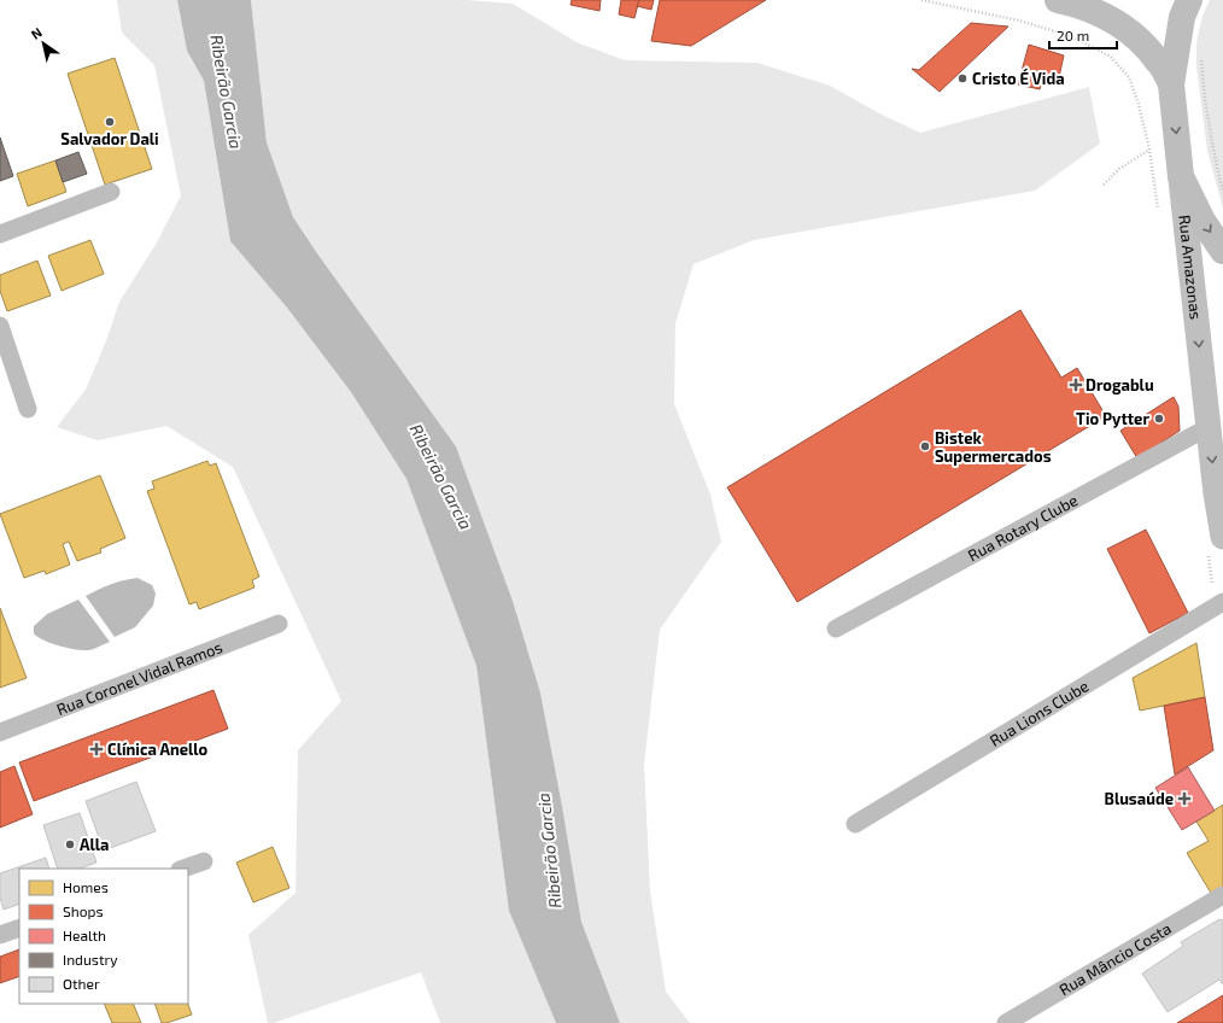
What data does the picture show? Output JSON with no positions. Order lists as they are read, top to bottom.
{
  "streets": {
    "main road": ["Rua Amazonas"],
    "street": [
      "Rua Rotary Clube",
      "Rua Coronel Vidal Ramos",
      "Rua Lions Clube",
      "Rua Mâncio Costa"
    ]
  },
  "crossings": [
    ["Rua Amazonas", "Rua Rotary Clube"]
  ],
  "one_way": ["Rua Amazonas"],
  "water": ["Ribeirão Garcia"],
  "places": {
    "other": [
      "Cristo É Vida",
      "Salvador Dali",
      "Tio Pytter",
      "Bistek Supermercados",
      "Alla"
    ],
    "health": ["Drogablu", "Clínica Anello", "Blusaúde"]
  },
  "legend": [
    "Homes",
    "Shops",
    "Health",
    "Industry",
    "Other"
  ],
  "scale_bar": "20 m",
  "north": "top left"
}
